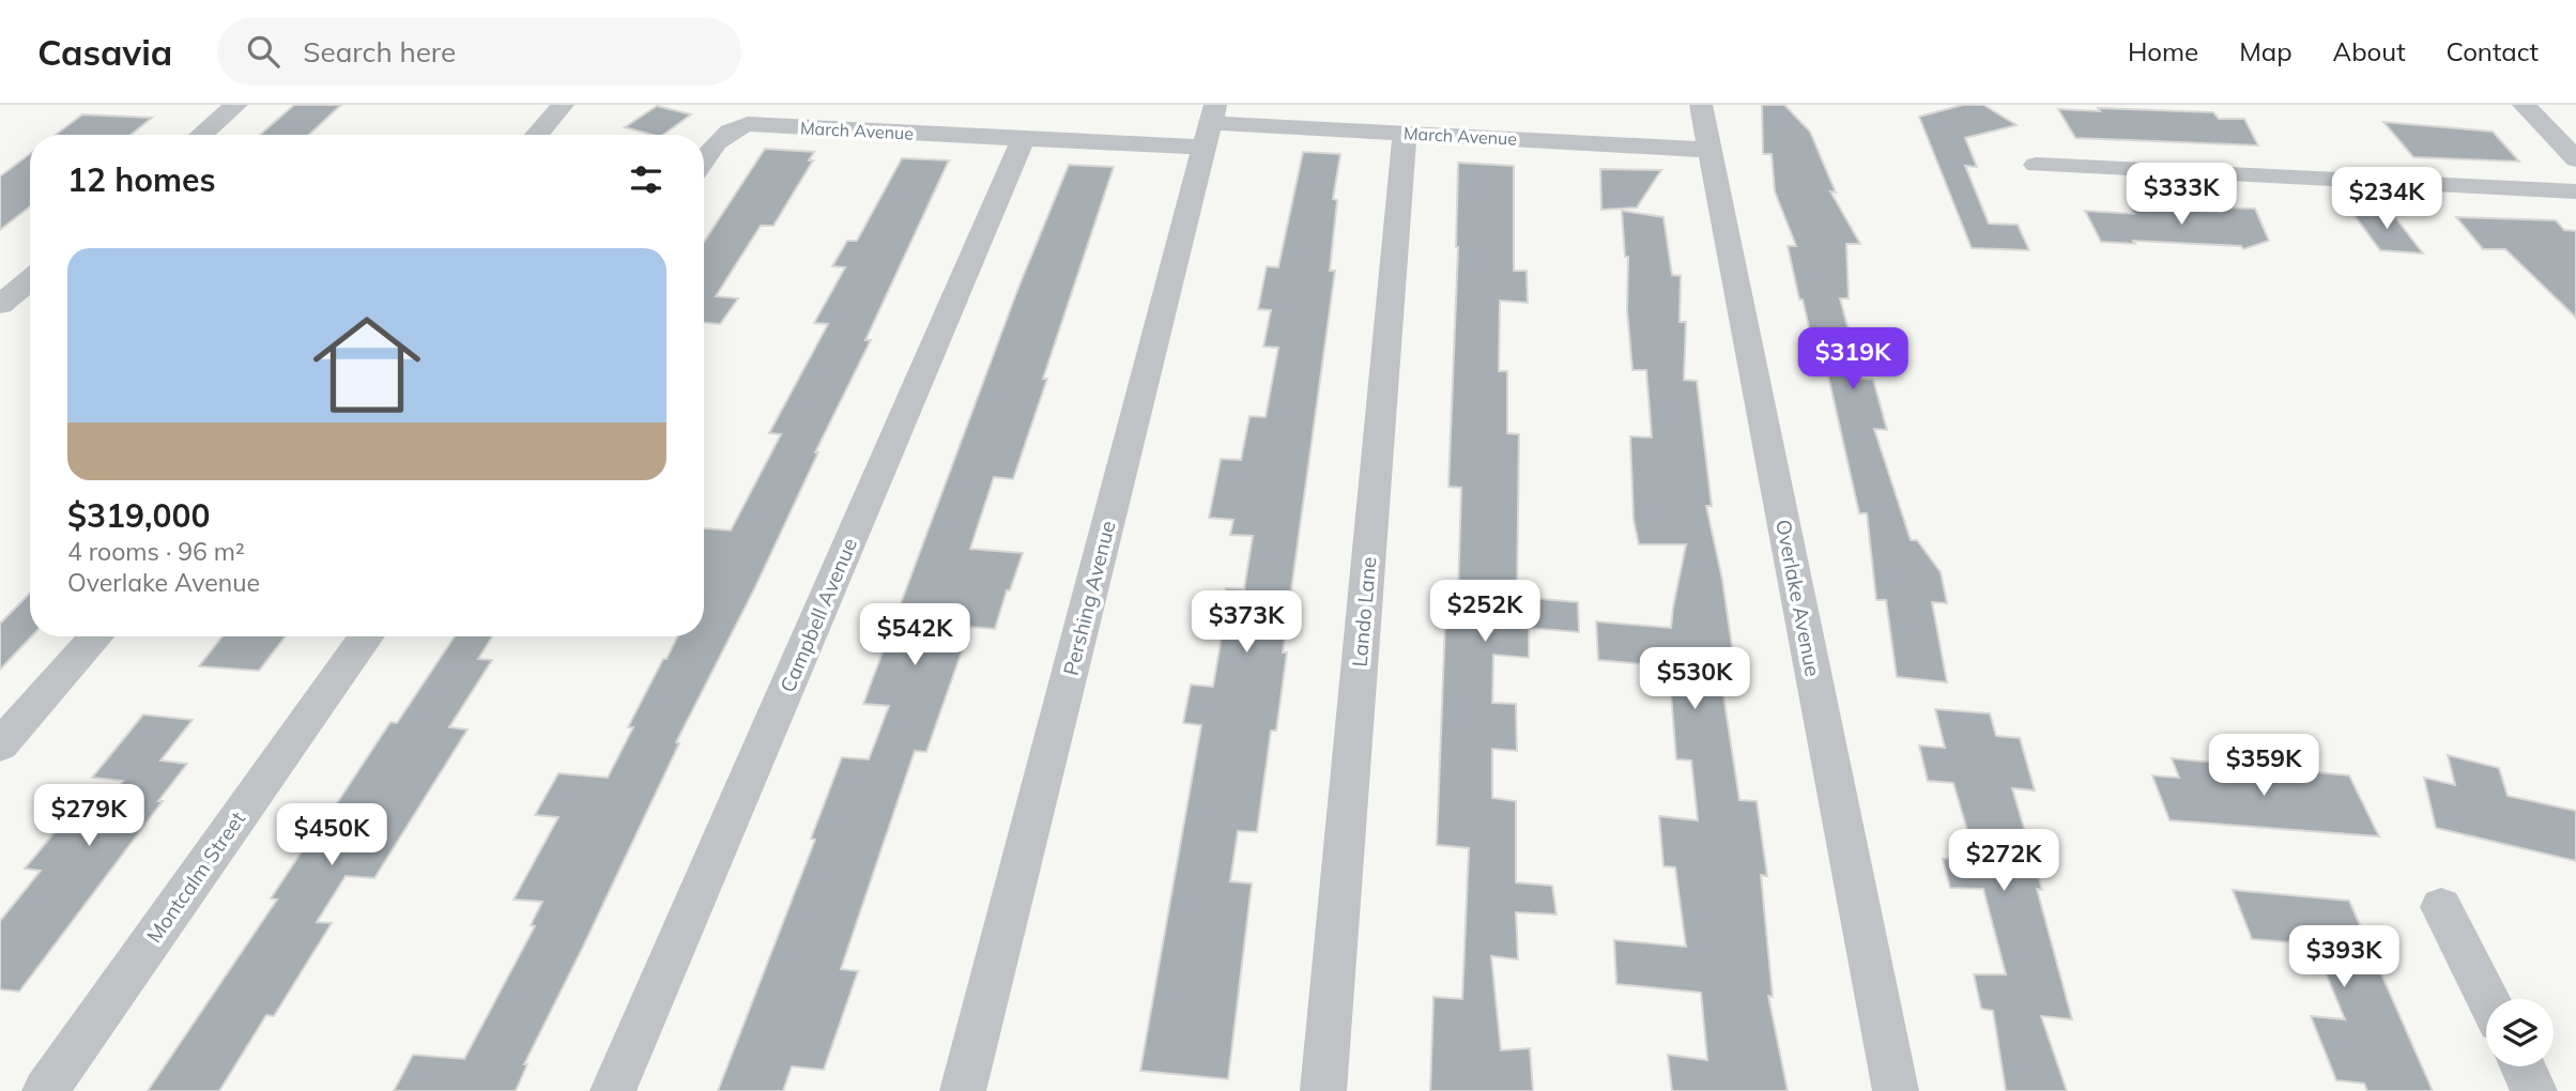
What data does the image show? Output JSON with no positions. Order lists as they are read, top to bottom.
{
  "streets": {
    "street": [
      "March Avenue",
      "Pershing Avenue",
      "Overlake Avenue",
      "Lando Lane",
      "Campbell Avenue",
      "Montcalm Street"
    ]
  },
  "crossings": [
    ["March Avenue", "Pershing Avenue"],
    ["March Avenue", "Overlake Avenue"],
    ["March Avenue", "Lando Lane"],
    ["March Avenue", "Campbell Avenue"]
  ],
  "page": {
    "header": "Casavia",
    "search": "Search here",
    "nav": [
      "Home",
      "Map",
      "About",
      "Contact"
    ],
    "heading": "12 homes",
    "price": [
      "$333K",
      "$234K",
      "$319K",
      "$252K",
      "$373K",
      "$542K",
      "$530K",
      "$359K",
      "$279K",
      "$450K",
      "$272K",
      "$393K"
    ],
    "list": [
      {
        "name": "$319,000",
        "note": "4 rooms · 96 m² · Overlake Avenue"
      }
    ]
  }
}
